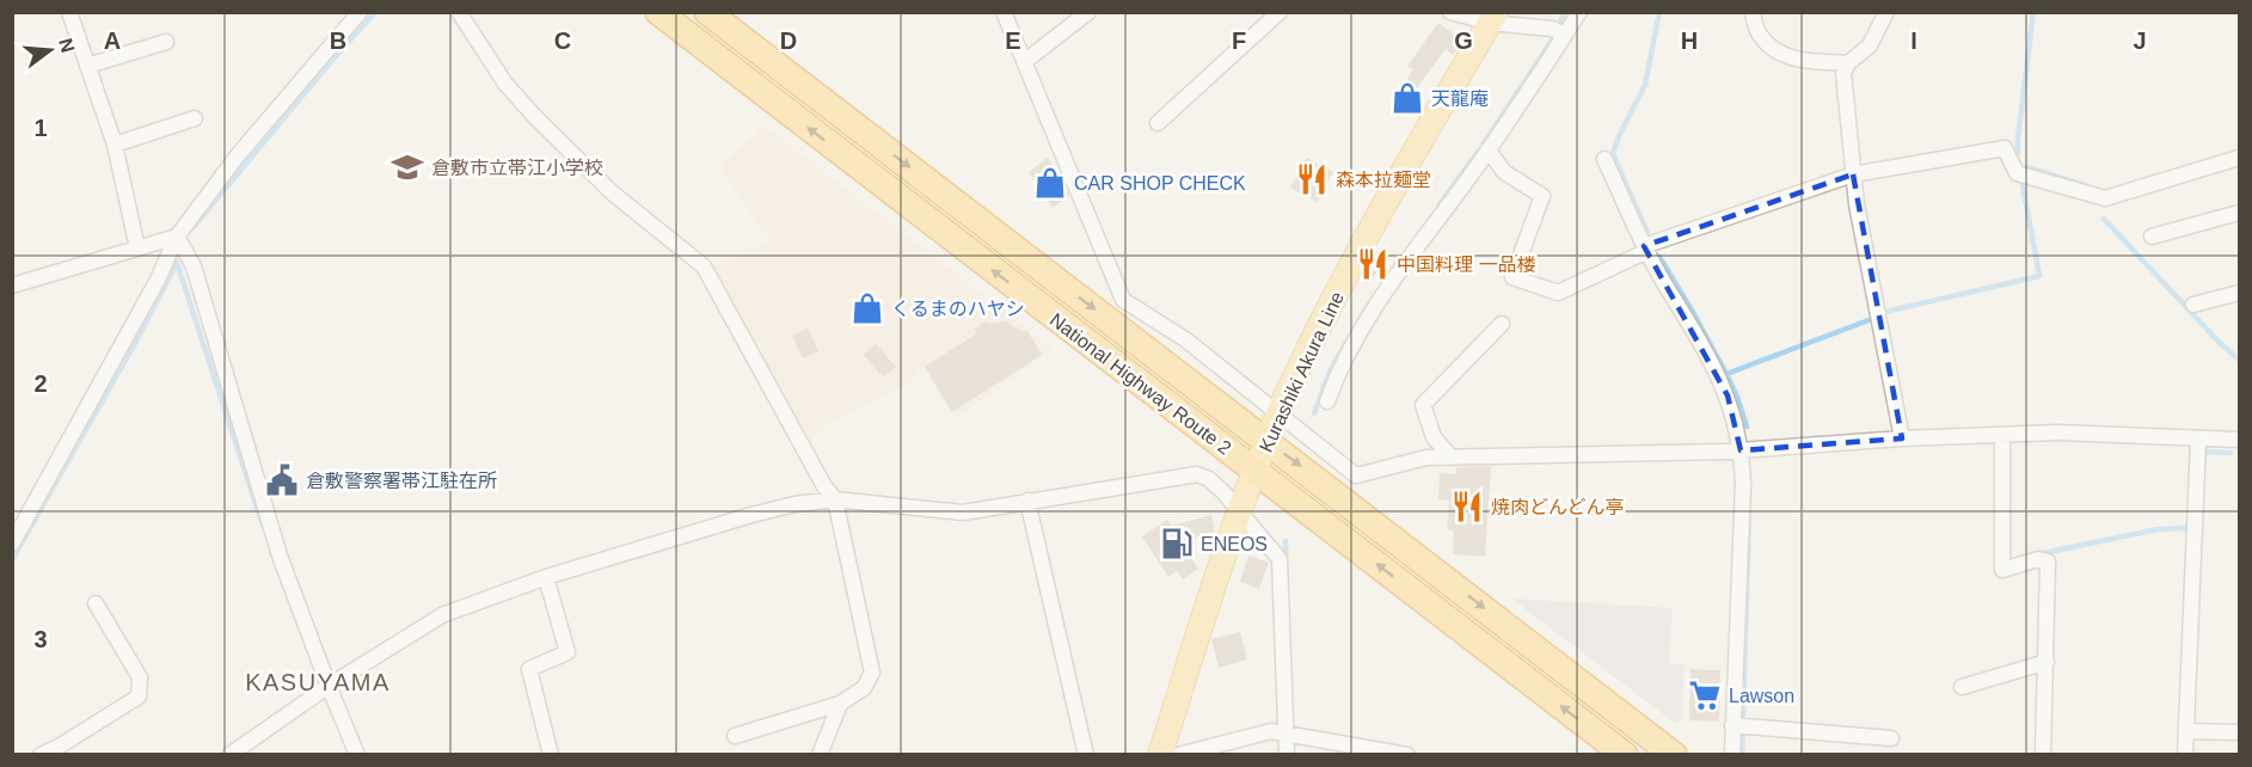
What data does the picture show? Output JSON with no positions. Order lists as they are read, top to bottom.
{
  "streets": {
    "highway": ["National Highway Route 2"],
    "main road": ["Kurashiki Akura Line"]
  },
  "crossings": [
    ["Kurashiki Akura Line", "National Highway Route 2"]
  ],
  "districts": ["KASUYAMA"],
  "places": {
    "shop": ["天龍庵", "CAR SHOP CHECK", "くるまのハヤシ"],
    "school or university": ["倉敷市立帯江小学校"],
    "restaurant": ["森本拉麺堂", "中国料理 一品楼", "焼肉どんどん亭"],
    "public building": ["倉敷警察署帯江駐在所"],
    "fuel station": ["ENEOS"],
    "supermarket": ["Lawson"]
  },
  "north": "right",
  "grid": {
    "columns": [
      "A",
      "B",
      "C",
      "D",
      "E",
      "F",
      "G",
      "H",
      "I",
      "J"
    ],
    "rows": ["1", "2", "3"]
  }
}
